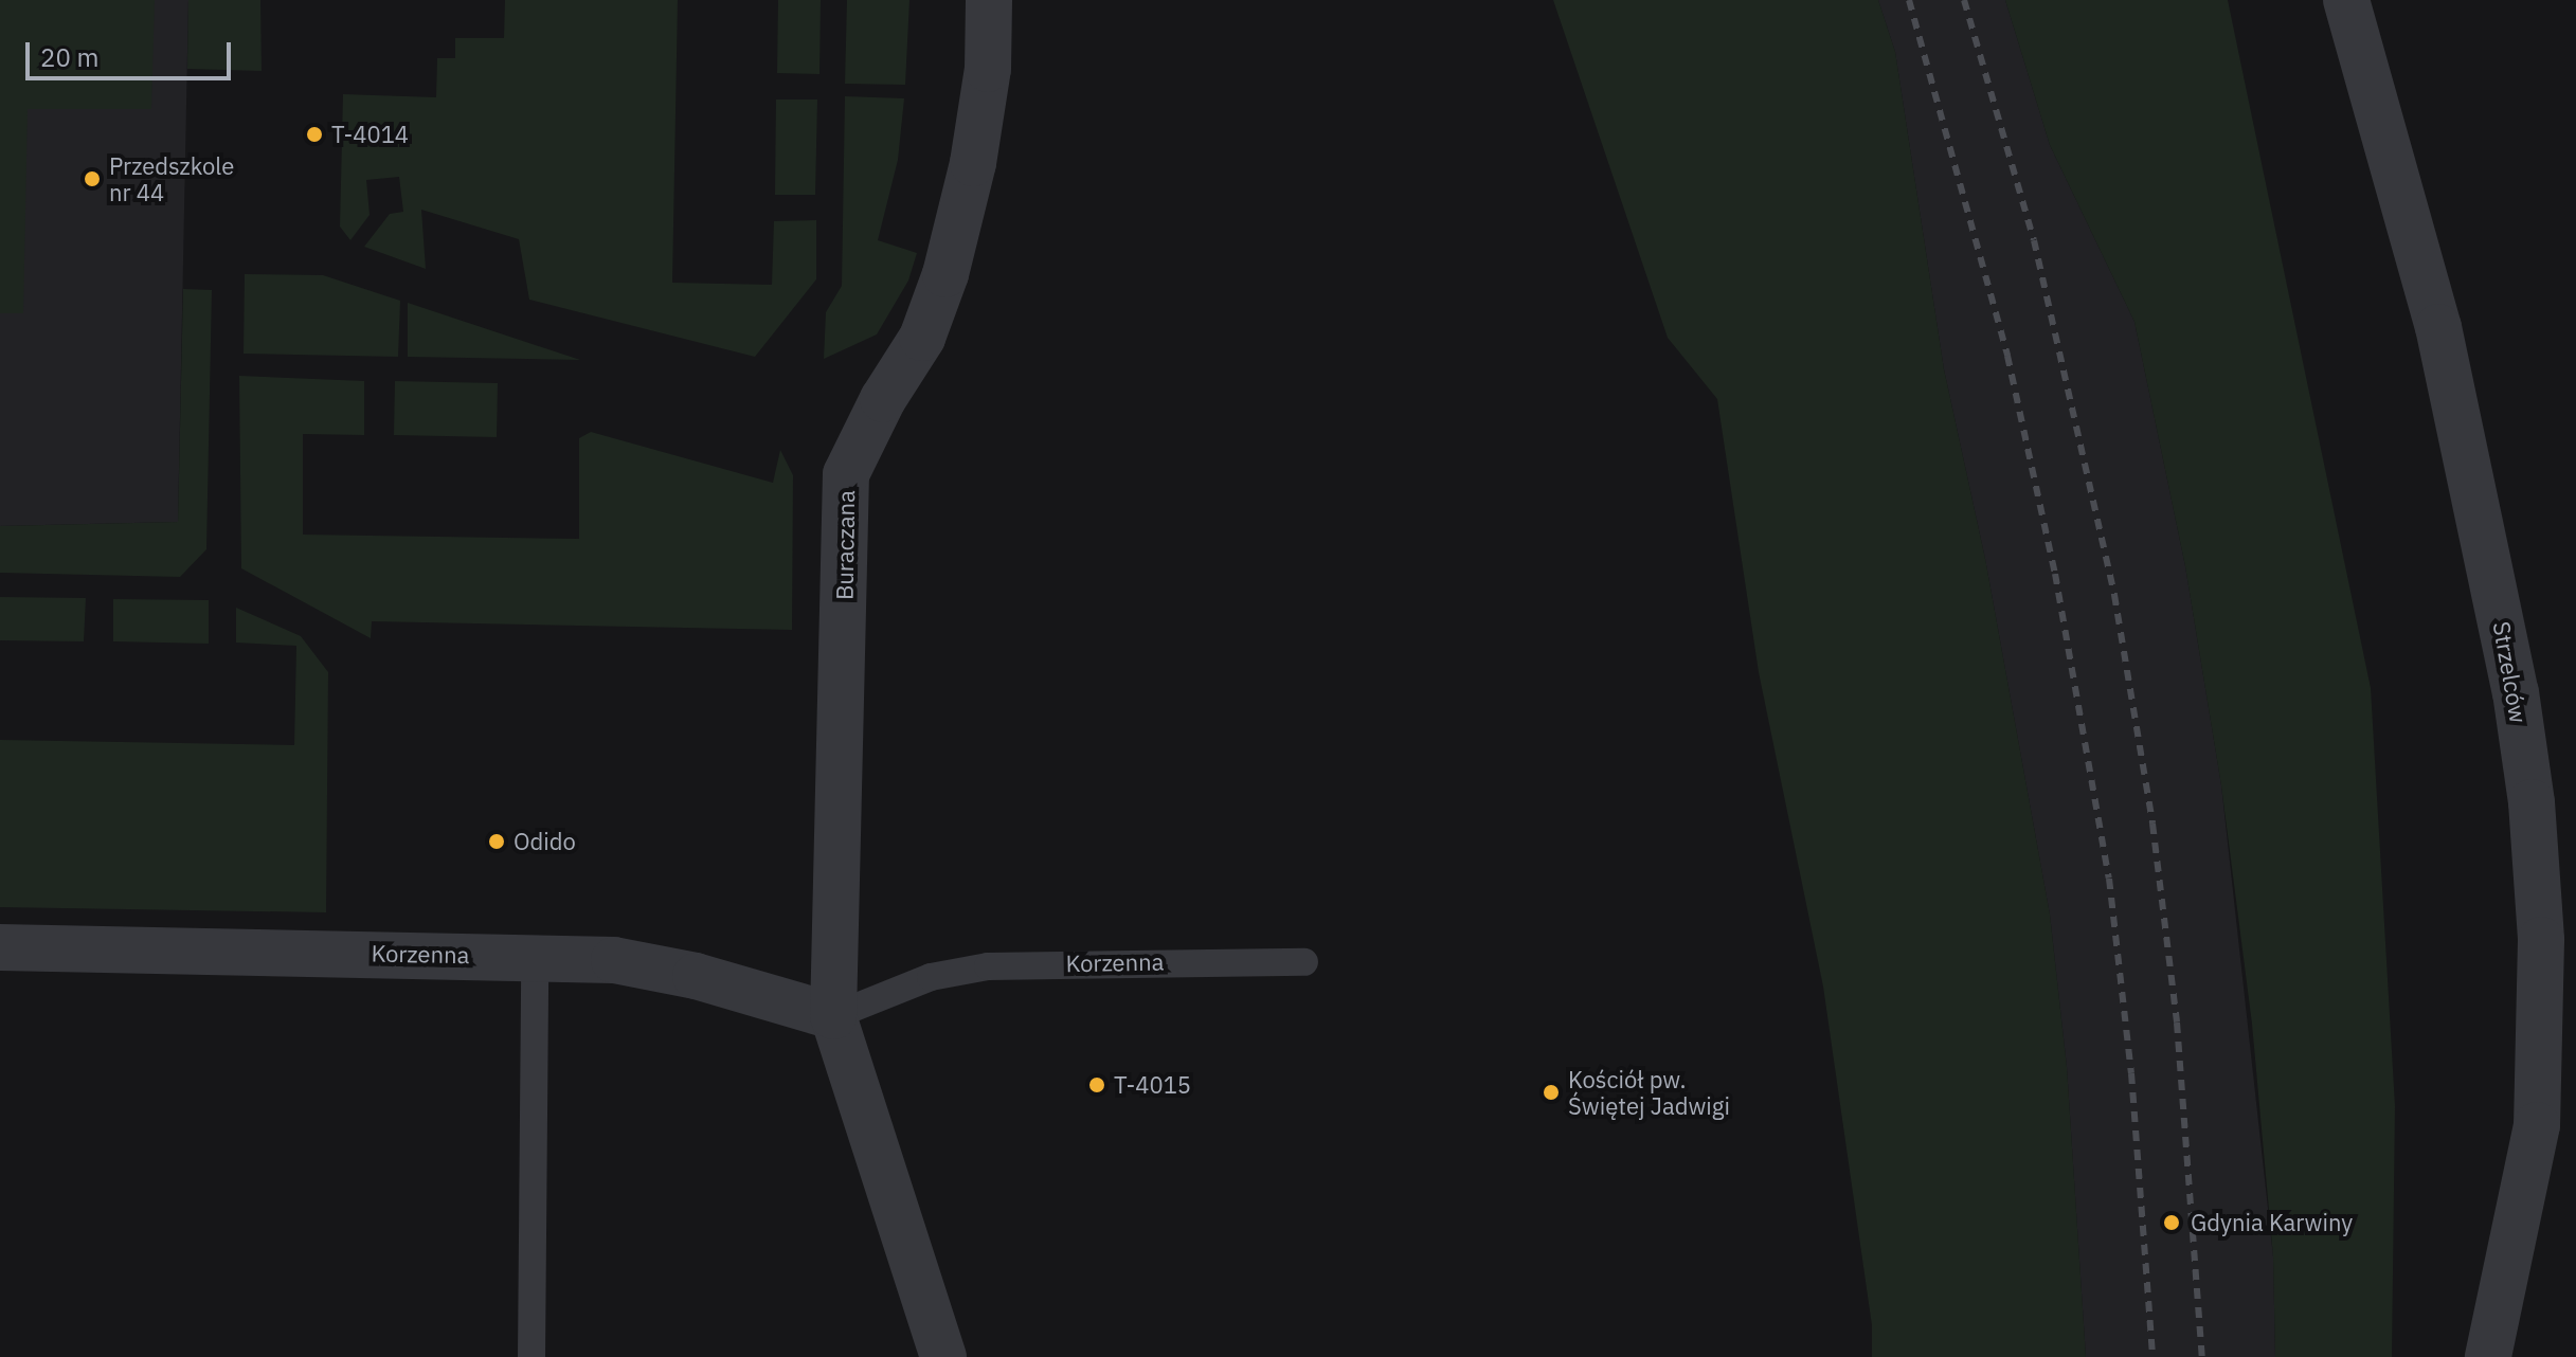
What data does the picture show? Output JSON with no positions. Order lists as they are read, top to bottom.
{
  "streets": {
    "street": ["Buraczana", "Strzelców", "Korzenna"]
  },
  "crossings": [
    ["Buraczana", "Korzenna"]
  ],
  "places": [
    "T-4014",
    "Przedszkole nr 44",
    "Odido",
    "T-4015",
    "Kościół pw. Świętej Jadwigi",
    "Gdynia Karwiny"
  ],
  "scale_bar": "20 m"
}
